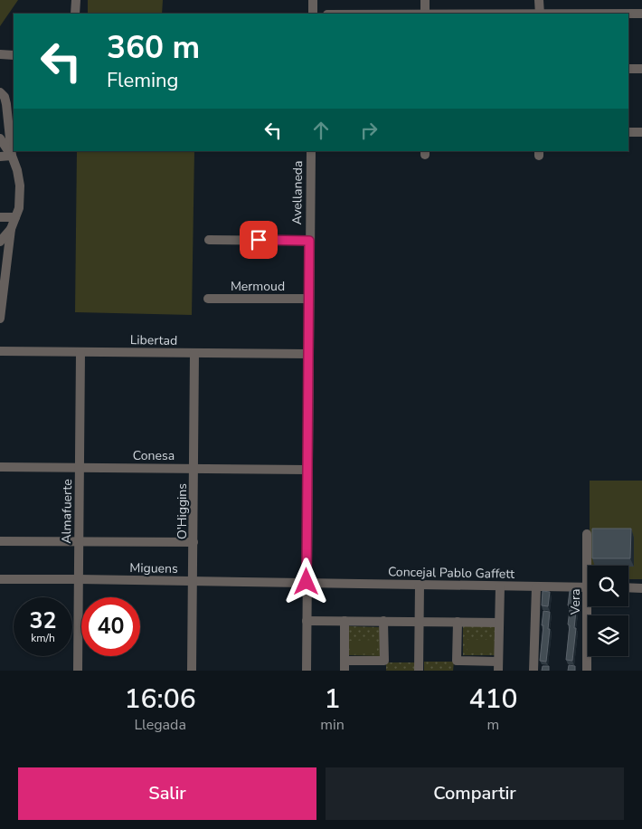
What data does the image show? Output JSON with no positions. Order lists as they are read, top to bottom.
{
  "streets": {
    "street": [
      "Avellaneda",
      "Mermoud",
      "Libertad",
      "Conesa",
      "Almafuerte",
      "O'Higgins",
      "Miguens",
      "Concejal Pablo Gaffett",
      "Vera"
    ]
  },
  "crossings": [
    ["Avellaneda", "Mermoud"],
    ["Avellaneda", "Libertad"],
    ["Avellaneda", "Conesa"],
    ["Avellaneda", "Miguens"],
    ["Avellaneda", "Concejal Pablo Gaffett"],
    ["Libertad", "Almafuerte"],
    ["Libertad", "O'Higgins"],
    ["Conesa", "Almafuerte"],
    ["Conesa", "O'Higgins"],
    ["Almafuerte", "Miguens"],
    ["O'Higgins", "Miguens"],
    ["Miguens", "Concejal Pablo Gaffett"]
  ],
  "page": {
    "turn": ["360 m", "Fleming"],
    "speed": "32 km/h",
    "limit": "40",
    "eta": [
      "16:06",
      "Llegada",
      "1",
      "min",
      "410",
      "m"
    ],
    "buttons": ["Salir", "Compartir"]
  }
}
